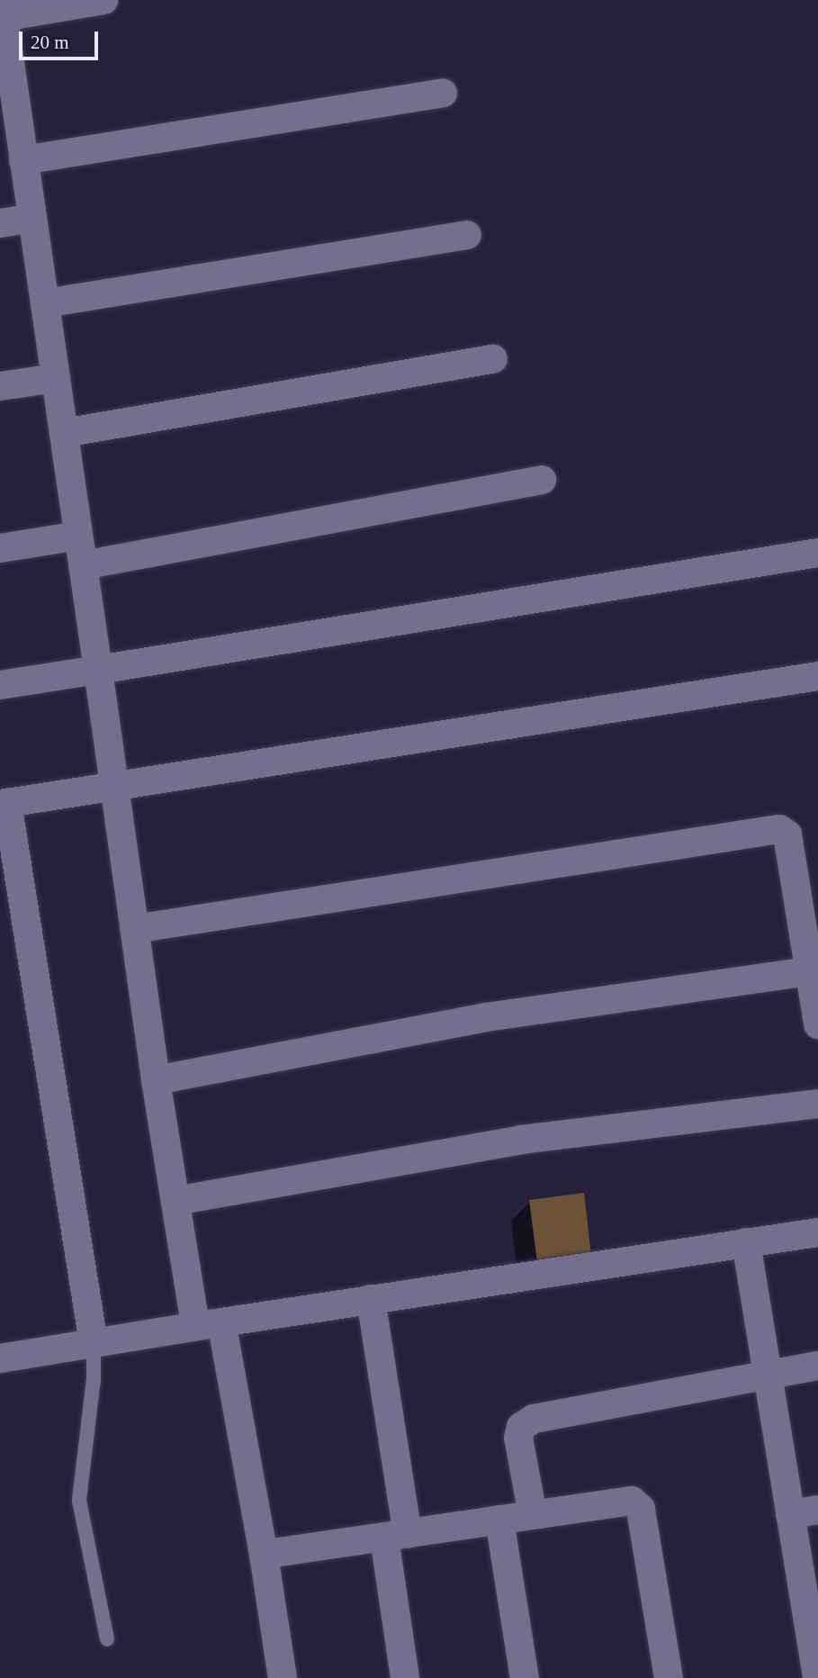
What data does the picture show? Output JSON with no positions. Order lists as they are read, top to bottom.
{
  "scale_bar": "20 m"
}
